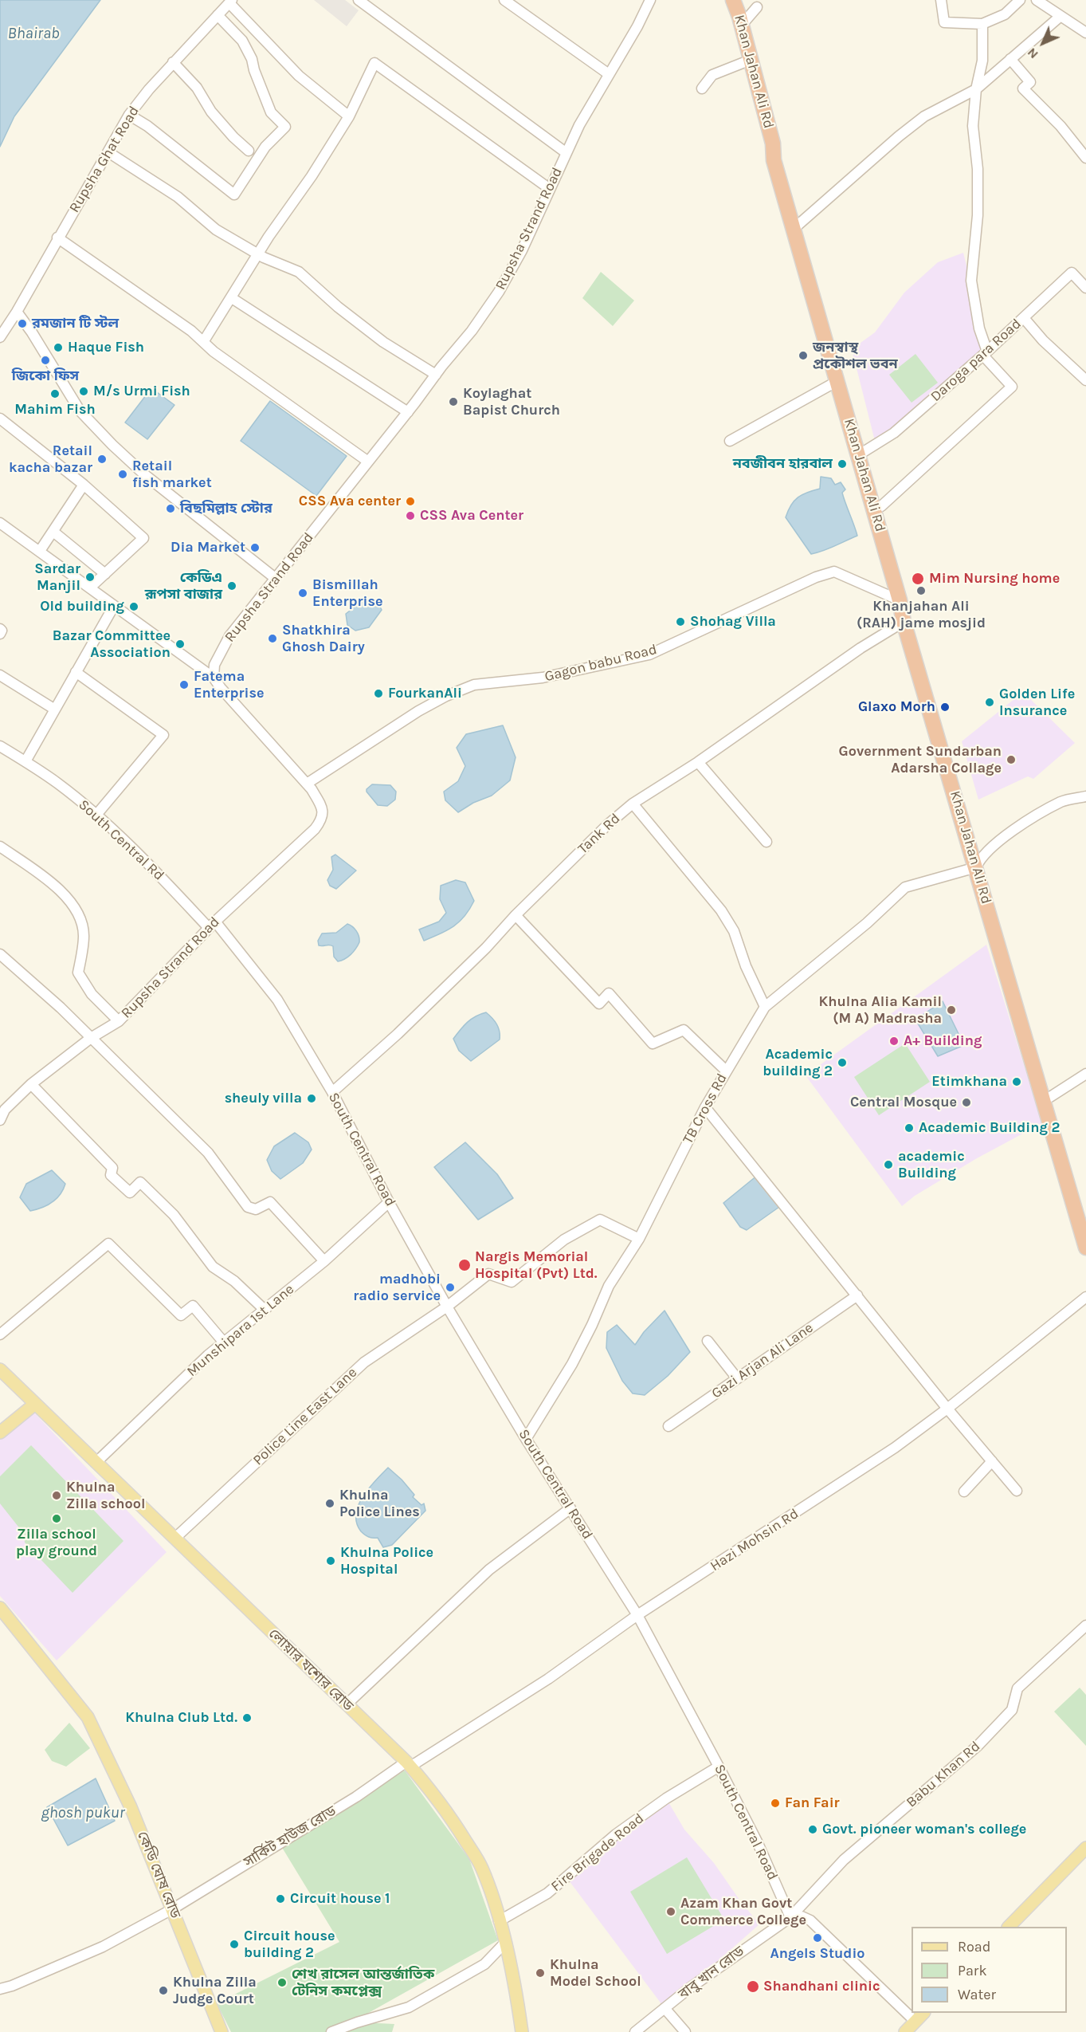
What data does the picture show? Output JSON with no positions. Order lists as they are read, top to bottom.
{
  "streets": {
    "highway": ["Khan Jahan Ali Rd"],
    "main road": ["লোয়ার যশোর রোড", "কেডি ঘোষ রোড"],
    "street": [
      "Rupsha Ghat Road",
      "Rupsha Strand Road",
      "Daroga para Road",
      "Gagon babu Road",
      "Tank Rd",
      "South Central Rd",
      "TB Cross Rd",
      "South Central Road",
      "Munshipara 1st Lane",
      "Gazi Arjan Ali Lane",
      "Police Line East Lane",
      "Hazi Mohsin Rd",
      "Babu Khan Rd",
      "সার্কিট হাউজ রোড",
      "Fire Brigade Road",
      "বাবু খান রোড"
    ]
  },
  "crossings": [
    ["Khan Jahan Ali Rd", "Daroga para Road"],
    ["Khan Jahan Ali Rd", "Gagon babu Road"],
    ["Khan Jahan Ali Rd", "Tank Rd"],
    ["Khan Jahan Ali Rd", "TB Cross Rd"],
    ["Rupsha Strand Road", "Gagon babu Road"],
    ["Rupsha Strand Road", "South Central Rd"],
    ["Rupsha Strand Road", "South Central Road"],
    ["Tank Rd", "South Central Road"],
    ["South Central Rd", "South Central Road"],
    ["TB Cross Rd", "South Central Road"],
    ["TB Cross Rd", "Police Line East Lane"],
    ["South Central Road", "Munshipara 1st Lane"],
    ["South Central Road", "Police Line East Lane"],
    ["South Central Road", "Hazi Mohsin Rd"],
    ["South Central Road", "Babu Khan Rd"],
    ["South Central Road", "Fire Brigade Road"],
    ["South Central Road", "বাবু খান রোড"],
    ["Munshipara 1st Lane", "লোয়ার যশোর রোড"],
    ["Police Line East Lane", "লোয়ার যশোর রোড"],
    ["Hazi Mohsin Rd", "লোয়ার যশোর রোড"],
    ["Hazi Mohsin Rd", "সার্কিট হাউজ রোড"],
    ["লোয়ার যশোর রোড", "সার্কিট হাউজ রোড"],
    ["লোয়ার যশোর রোড", "Fire Brigade Road"],
    ["Babu Khan Rd", "বাবু খান রোড"],
    ["সার্কিট হাউজ রোড", "কেডি ঘোষ রোড"]
  ],
  "water": ["Bhairab", "ghosh pukur"],
  "places": [
    "রমজান টি স্টল",
    "Haque Fish",
    "জনস্বাস্থ প্রকৌশল ভবন",
    "জিকো ফিস",
    "M/s Urmi Fish",
    "Mahim Fish",
    "Koylaghat Bapist Church",
    "Retail kacha bazar",
    "নবজীবন হারবাল",
    "Retail fish market",
    "CSS Ava center",
    "বিছমিল্লাহ স্টোর",
    "CSS Ava Center",
    "Dia Market",
    "Sardar Manjil",
    "Mim Nursing home",
    "কেডিএ রূপসা বাজার",
    "Khanjahan Ali (RAH) jame mosjid",
    "Bismillah Enterprise",
    "Old building",
    "Shohag Villa",
    "Shatkhira Ghosh Dairy",
    "Bazar Committee Association",
    "Fatema Enterprise",
    "FourkanAli",
    "Golden Life Insurance",
    "Glaxo Morh",
    "Government Sundarban Adarsha Collage",
    "Khulna Alia Kamil (M A) Madrasha",
    "A+ Building",
    "Academic building 2",
    "Etimkhana",
    "sheuly villa",
    "Central Mosque",
    "Academic Building 2",
    "academic Building",
    "Nargis Memorial Hospital (Pvt) Ltd.",
    "madhobi radio service",
    "Khulna Zilla school",
    "Khulna Police Lines",
    "Zilla school play ground",
    "Khulna Police Hospital",
    "Khulna Club Ltd.",
    "Fan Fair",
    "Govt. pioneer woman's college",
    "Circuit house 1",
    "Azam Khan Govt Commerce College",
    "Angels Studio",
    "Circuit house building 2",
    "Khulna Model School",
    "শেখ রাসেল আন্তর্জাতিক টেনিস কমপ্লেক্স",
    "Shandhani clinic",
    "Khulna Zilla Judge Court"
  ],
  "legend": ["Road", "Park", "Water"],
  "north": "bottom left"
}
